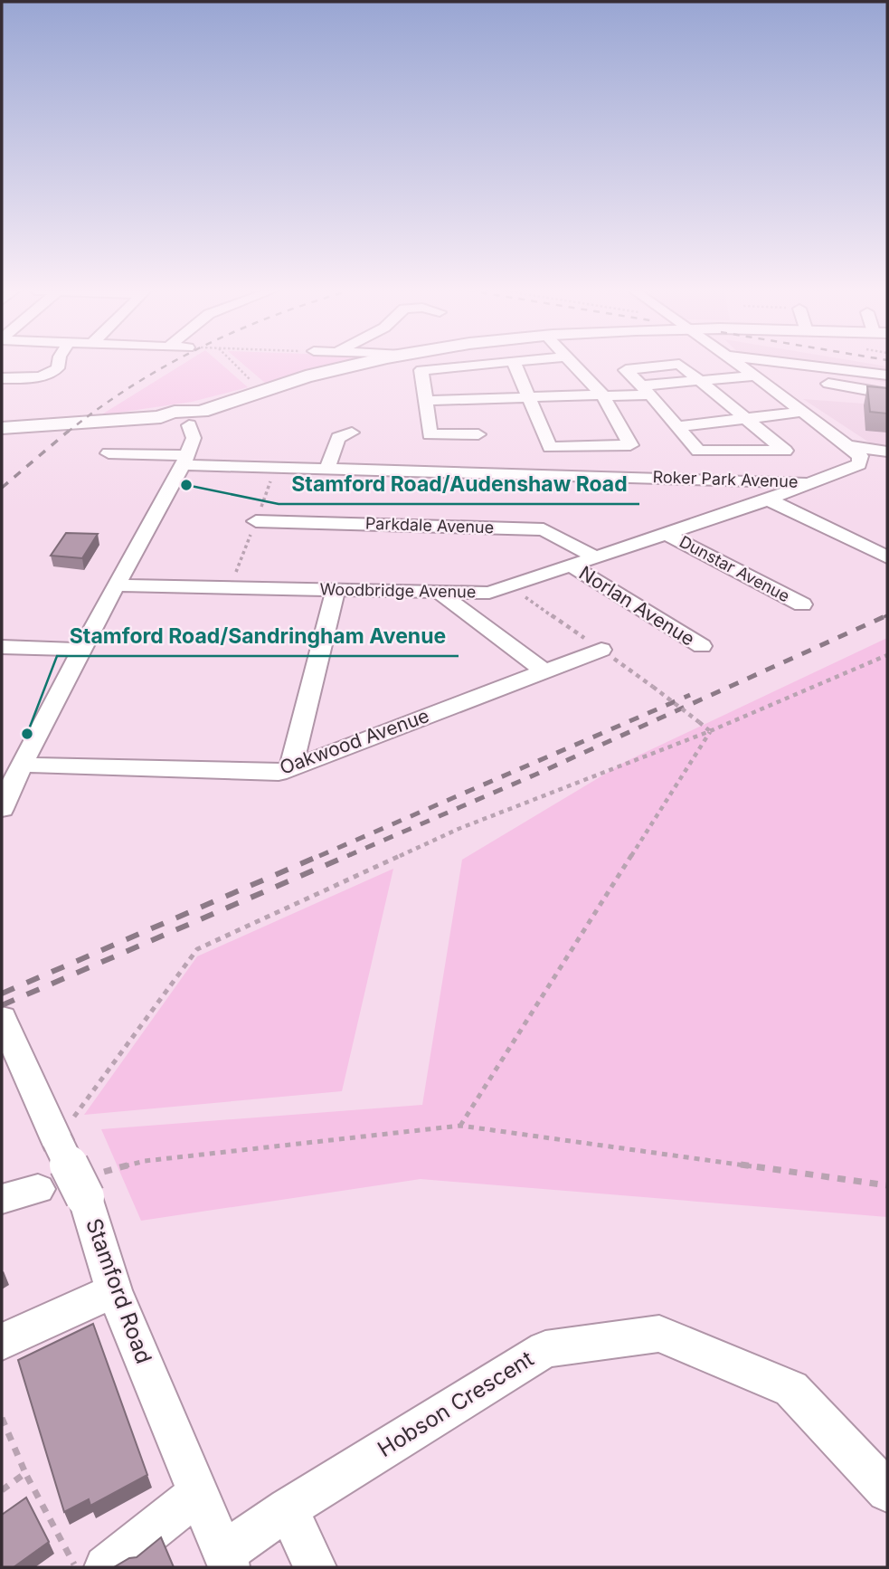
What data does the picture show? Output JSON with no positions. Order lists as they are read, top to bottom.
{
  "streets": {
    "street": [
      "Roker Park Avenue",
      "Parkdale Avenue",
      "Dunstar Avenue",
      "Woodbridge Avenue",
      "Norlan Avenue",
      "Oakwood Avenue",
      "Stamford Road",
      "Hobson Crescent"
    ]
  },
  "crossings": [
    ["Roker Park Avenue", "Woodbridge Avenue"],
    ["Parkdale Avenue", "Woodbridge Avenue"],
    ["Dunstar Avenue", "Woodbridge Avenue"],
    ["Woodbridge Avenue", "Norlan Avenue"],
    ["Stamford Road", "Hobson Crescent"]
  ],
  "places": ["Stamford Road/Audenshaw Road", "Stamford Road/Sandringham Avenue"]
}
